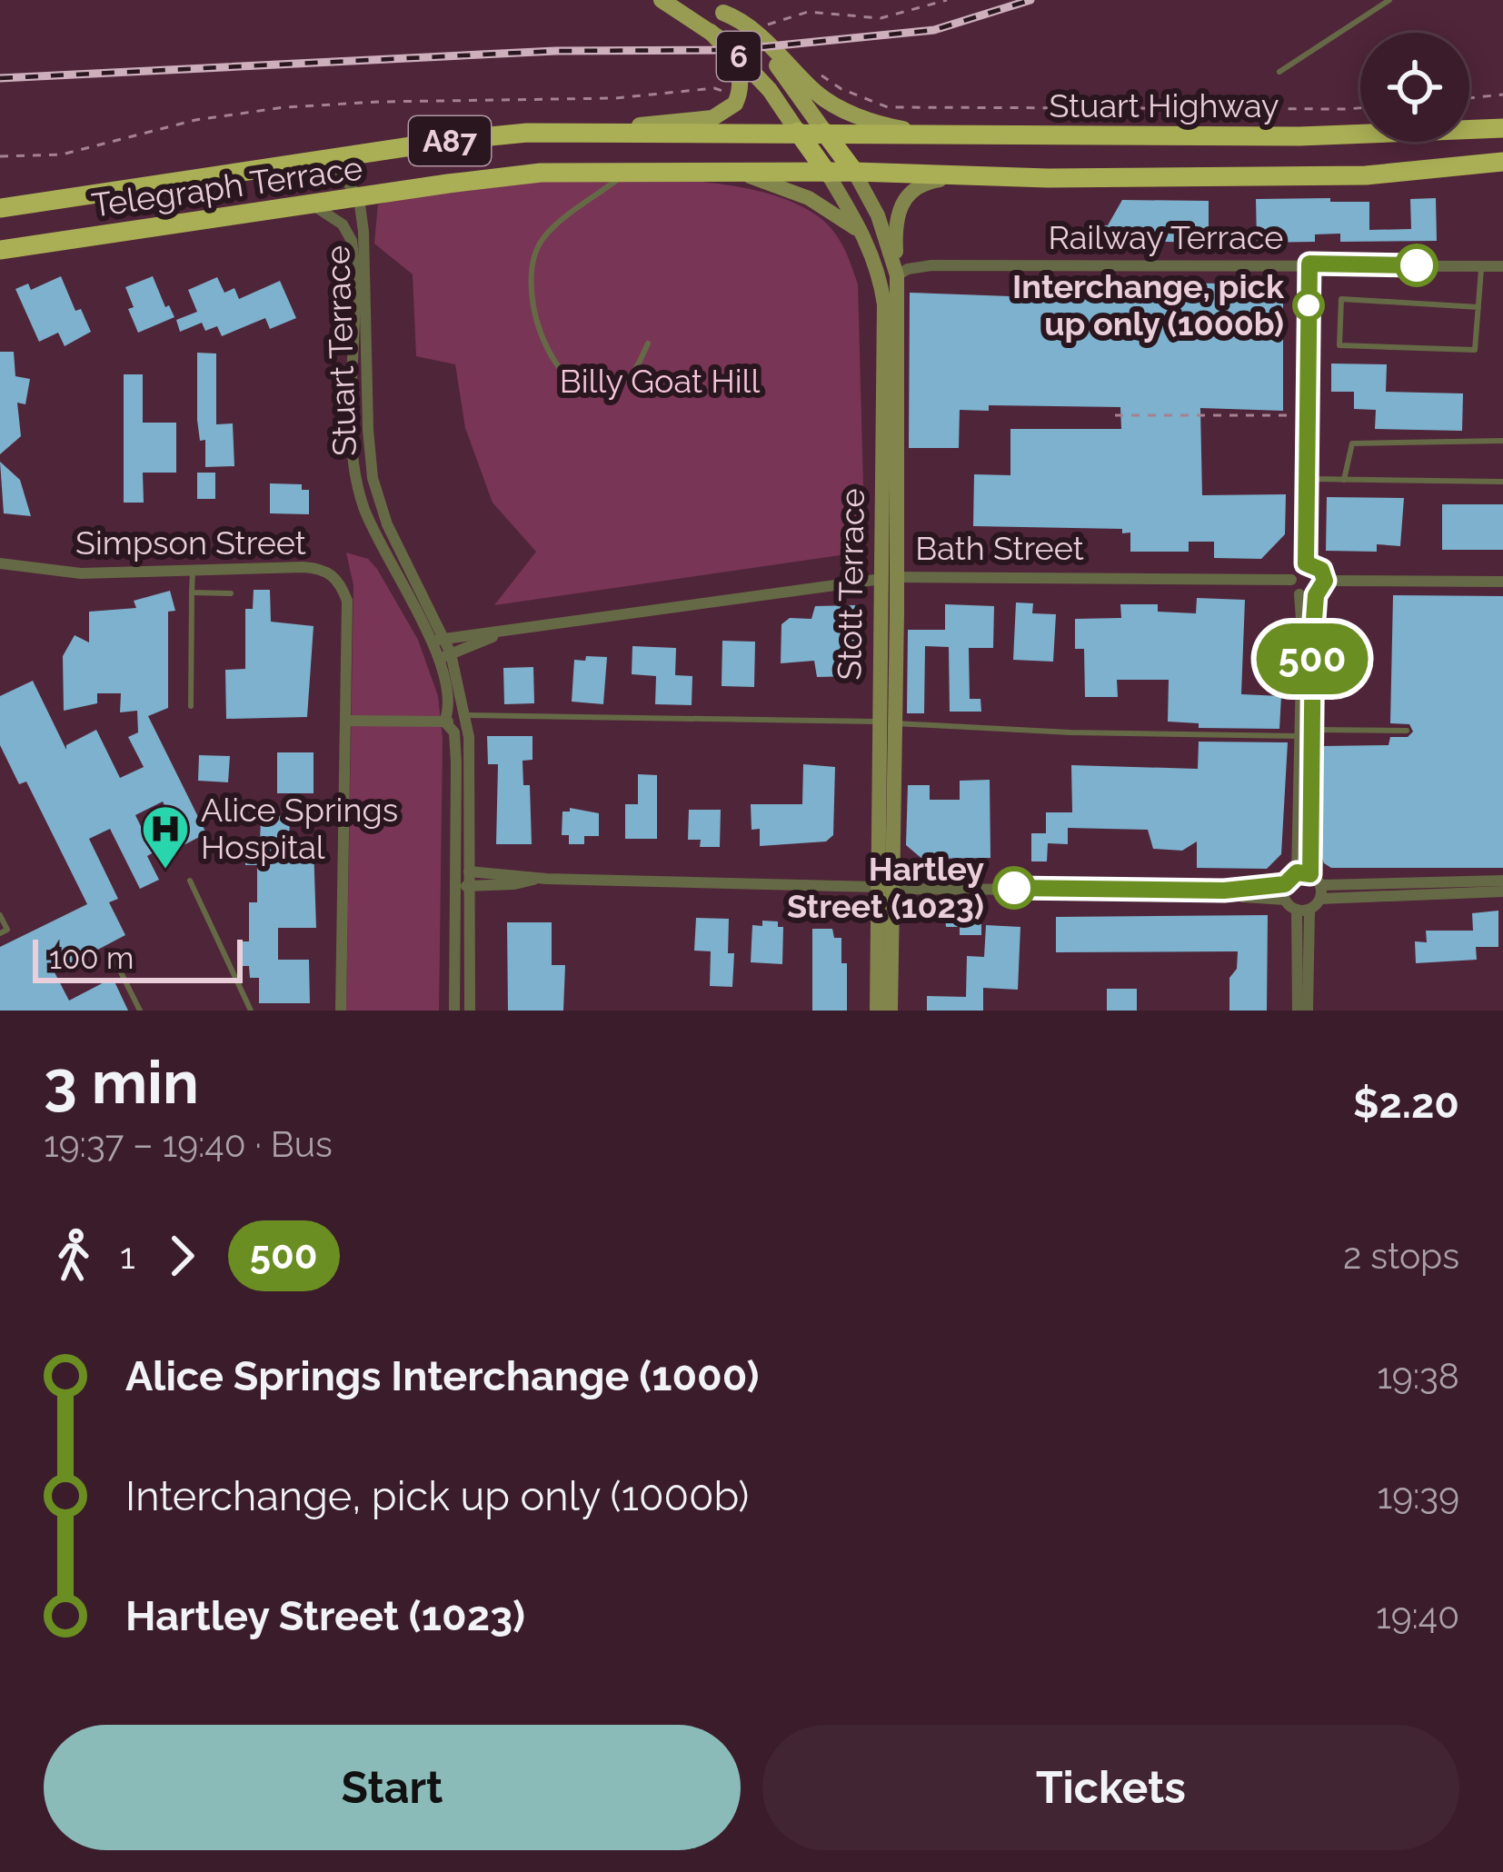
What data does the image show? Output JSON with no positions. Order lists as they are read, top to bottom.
{
  "streets": {
    "highway": [
      "6",
      "Stuart Highway",
      "A87",
      "Telegraph Terrace"
    ],
    "main road": ["Stott Terrace"],
    "street": [
      "Railway Terrace",
      "Stuart Terrace",
      "Simpson Street",
      "Bath Street"
    ]
  },
  "crossings": [
    ["6", "Stuart Highway"],
    ["6", "A87"],
    ["6", "Telegraph Terrace"],
    ["6", "Stott Terrace"],
    ["Stuart Highway", "Telegraph Terrace"],
    ["A87", "Telegraph Terrace"],
    ["A87", "Stott Terrace"],
    ["Telegraph Terrace", "Stuart Terrace"],
    ["Telegraph Terrace", "Stott Terrace"],
    ["Railway Terrace", "Stott Terrace"],
    ["Stuart Terrace", "Bath Street"],
    ["Bath Street", "Stott Terrace"]
  ],
  "parks": ["Billy Goat Hill"],
  "places": {
    "other": ["Interchange, pick up only (1000b)", "Hartley Street (1023)"],
    "hospital": ["Alice Springs Hospital"]
  },
  "lines": ["bus line 500"],
  "scale_bar": "100 m",
  "page": {
    "on_map": "500",
    "scale": "100 m",
    "heading": ["3 min", "19:37 – 19:40 · Bus", "$2.20"],
    "legs": ["1", "500", "2 stops"],
    "list": [
      {
        "name": "Alice Springs Interchange (1000)",
        "value": "19:38"
      },
      {
        "name": "Interchange, pick up only (1000b)",
        "value": "19:39"
      },
      {
        "name": "Hartley Street (1023)",
        "value": "19:40"
      }
    ],
    "buttons": ["Start", "Tickets"]
  }
}
